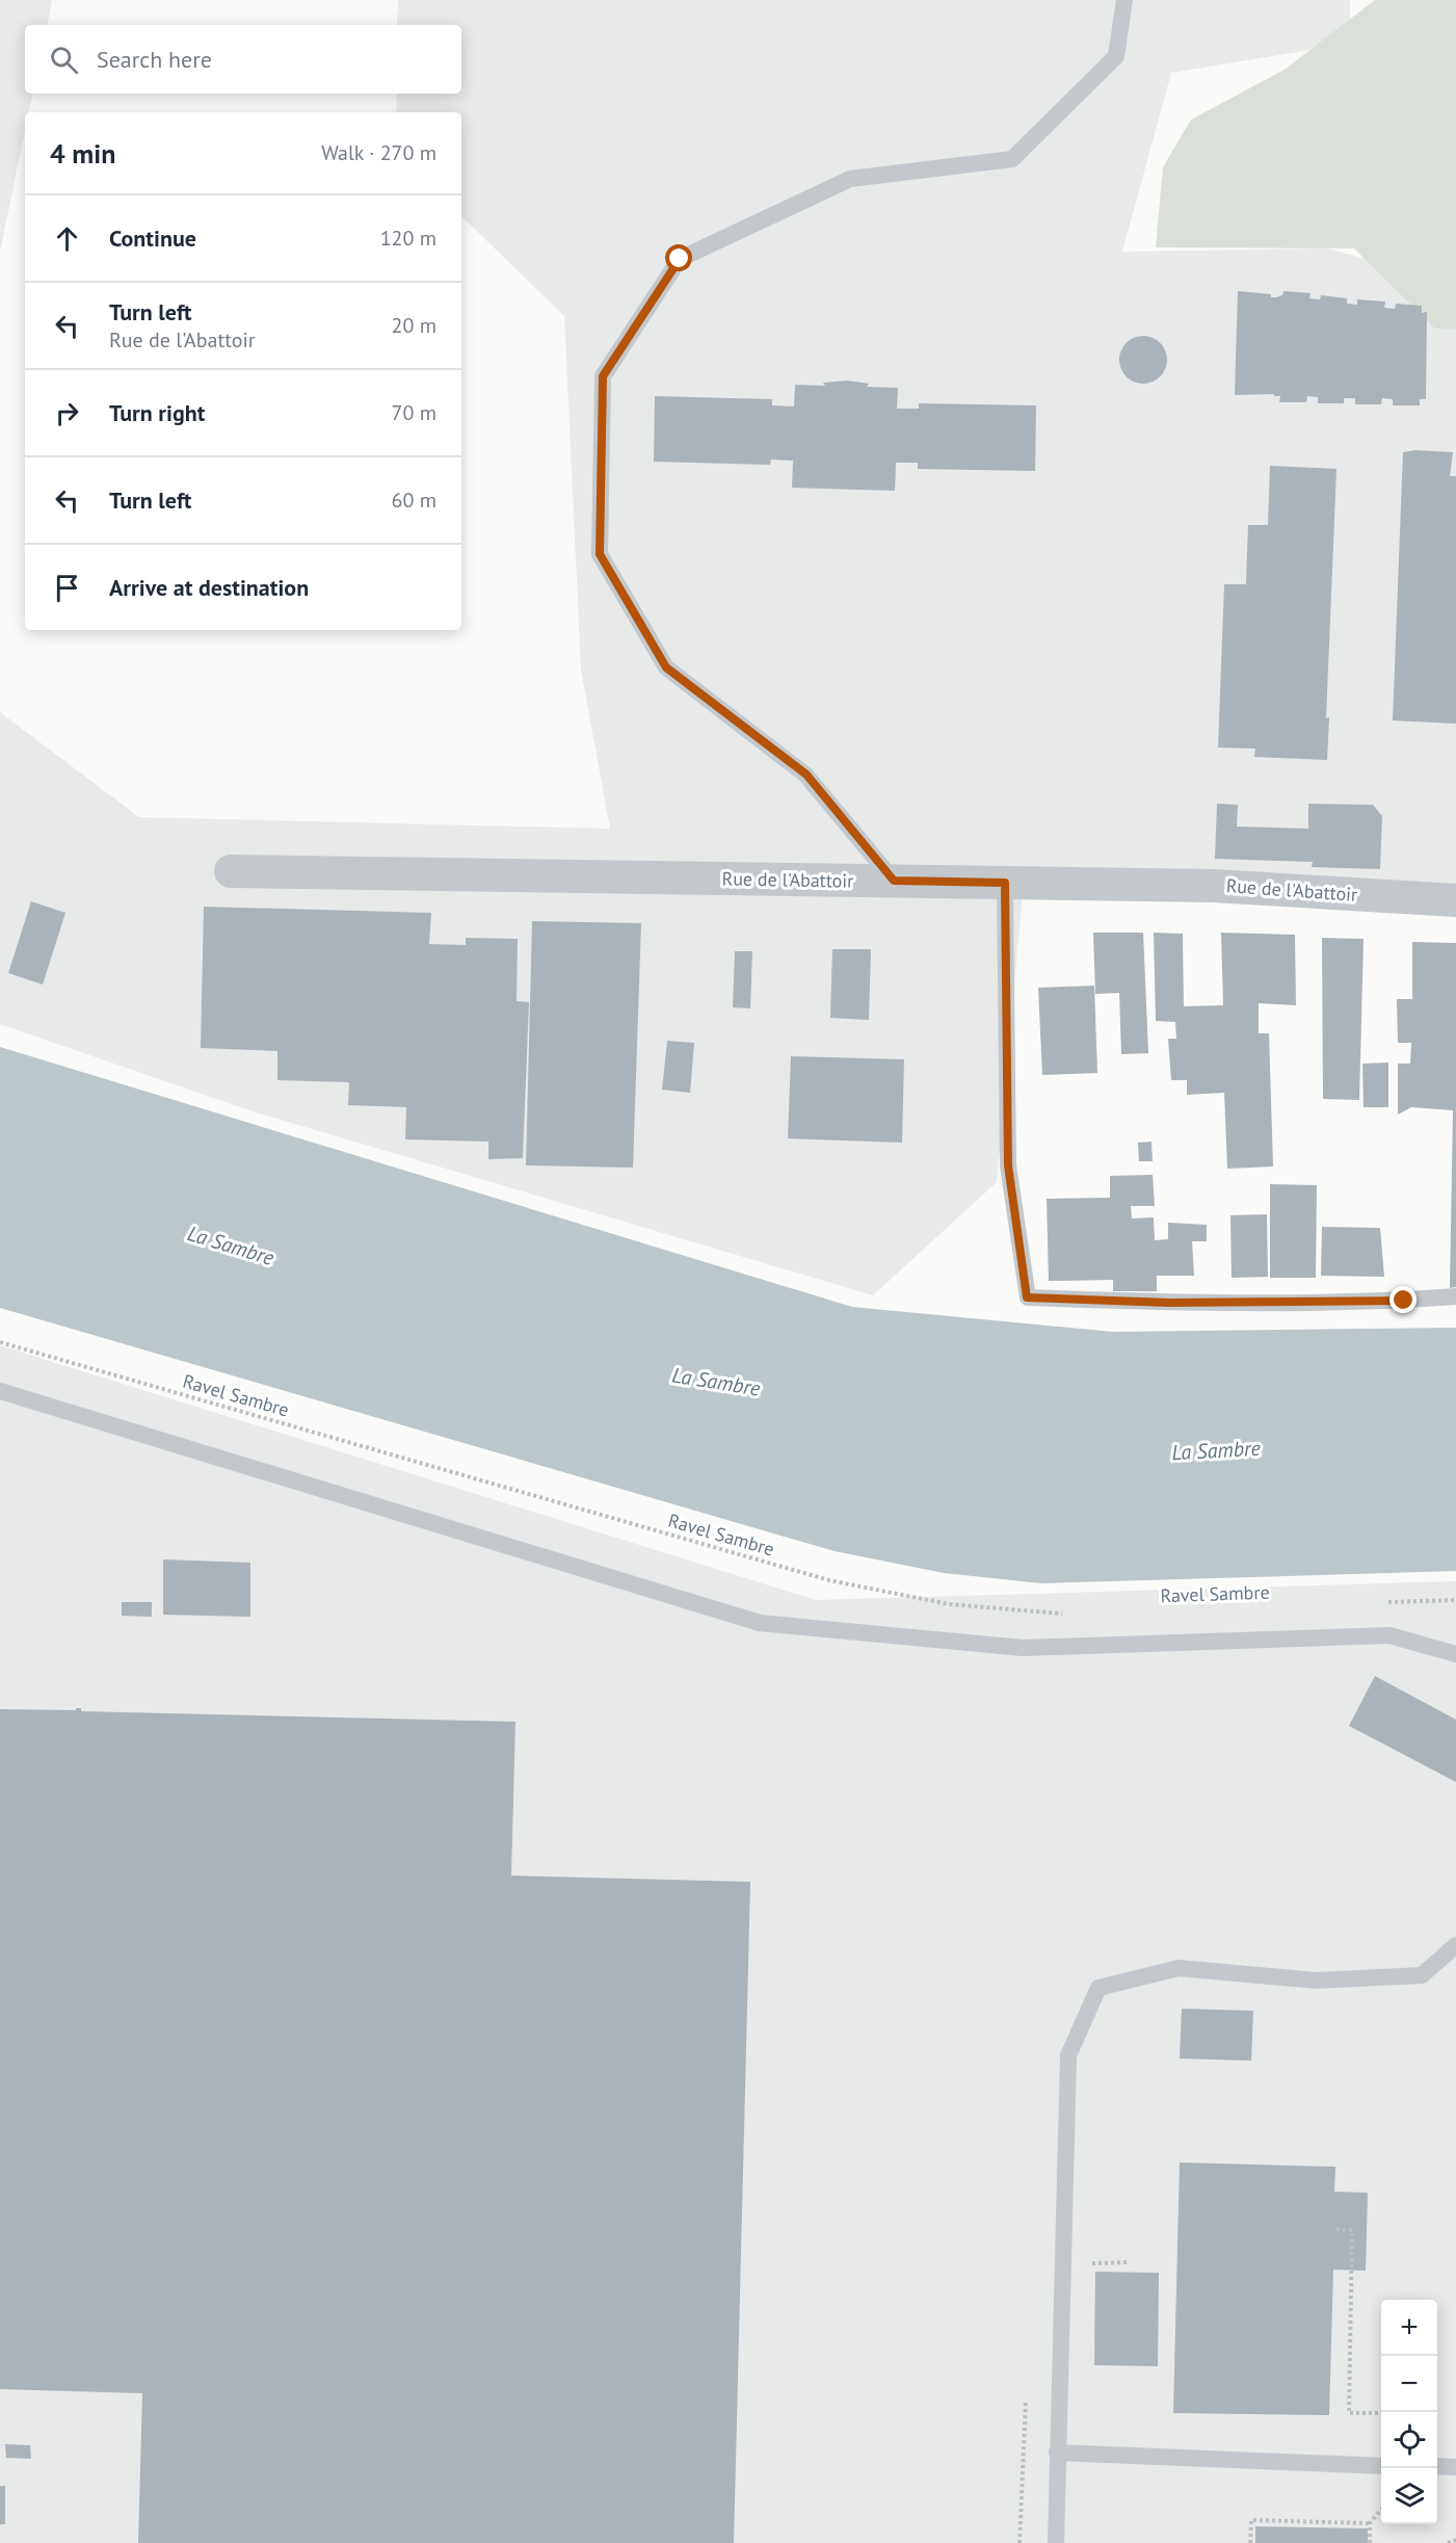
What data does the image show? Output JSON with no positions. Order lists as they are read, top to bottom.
{
  "streets": {
    "street": ["Rue de l'Abattoir"],
    "path": ["Ravel Sambre"]
  },
  "water": ["La Sambre"],
  "page": {
    "search": "Search here",
    "heading": ["4 min", "Walk · 270 m"],
    "list": [
      ["Continue", "120 m"],
      ["Turn left", "Rue de l'Abattoir", "20 m"],
      ["Turn right", "70 m"],
      ["Turn left", "60 m"],
      "Arrive at destination"
    ],
    "map_buttons": ["+", "−"]
  }
}
